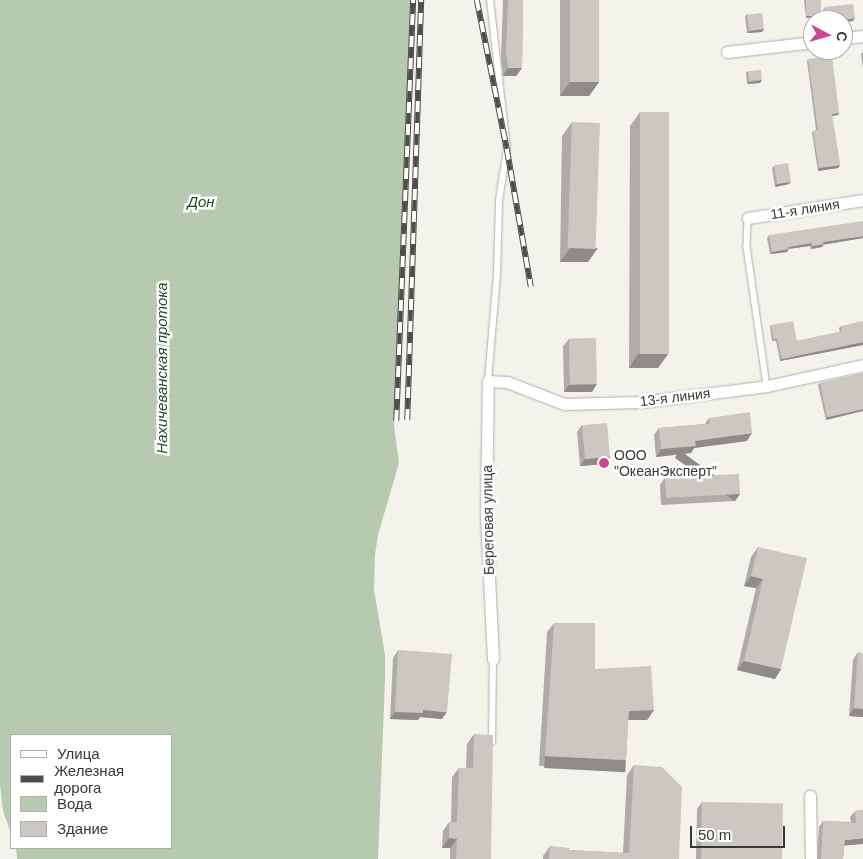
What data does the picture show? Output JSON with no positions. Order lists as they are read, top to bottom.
{
  "streets": {
    "street": ["11-я линия", "13-я линия", "Береговая улица"]
  },
  "crossings": [
    ["13-я линия", "Береговая улица"]
  ],
  "water": ["Дон", "Нахичеванская протока"],
  "places": ["ООО \"ОкеанЭксперт\""],
  "legend": [
    "Улица",
    "Железная дорога",
    "Вода",
    "Здание"
  ],
  "scale_bar": "50 m",
  "north": "right"
}
